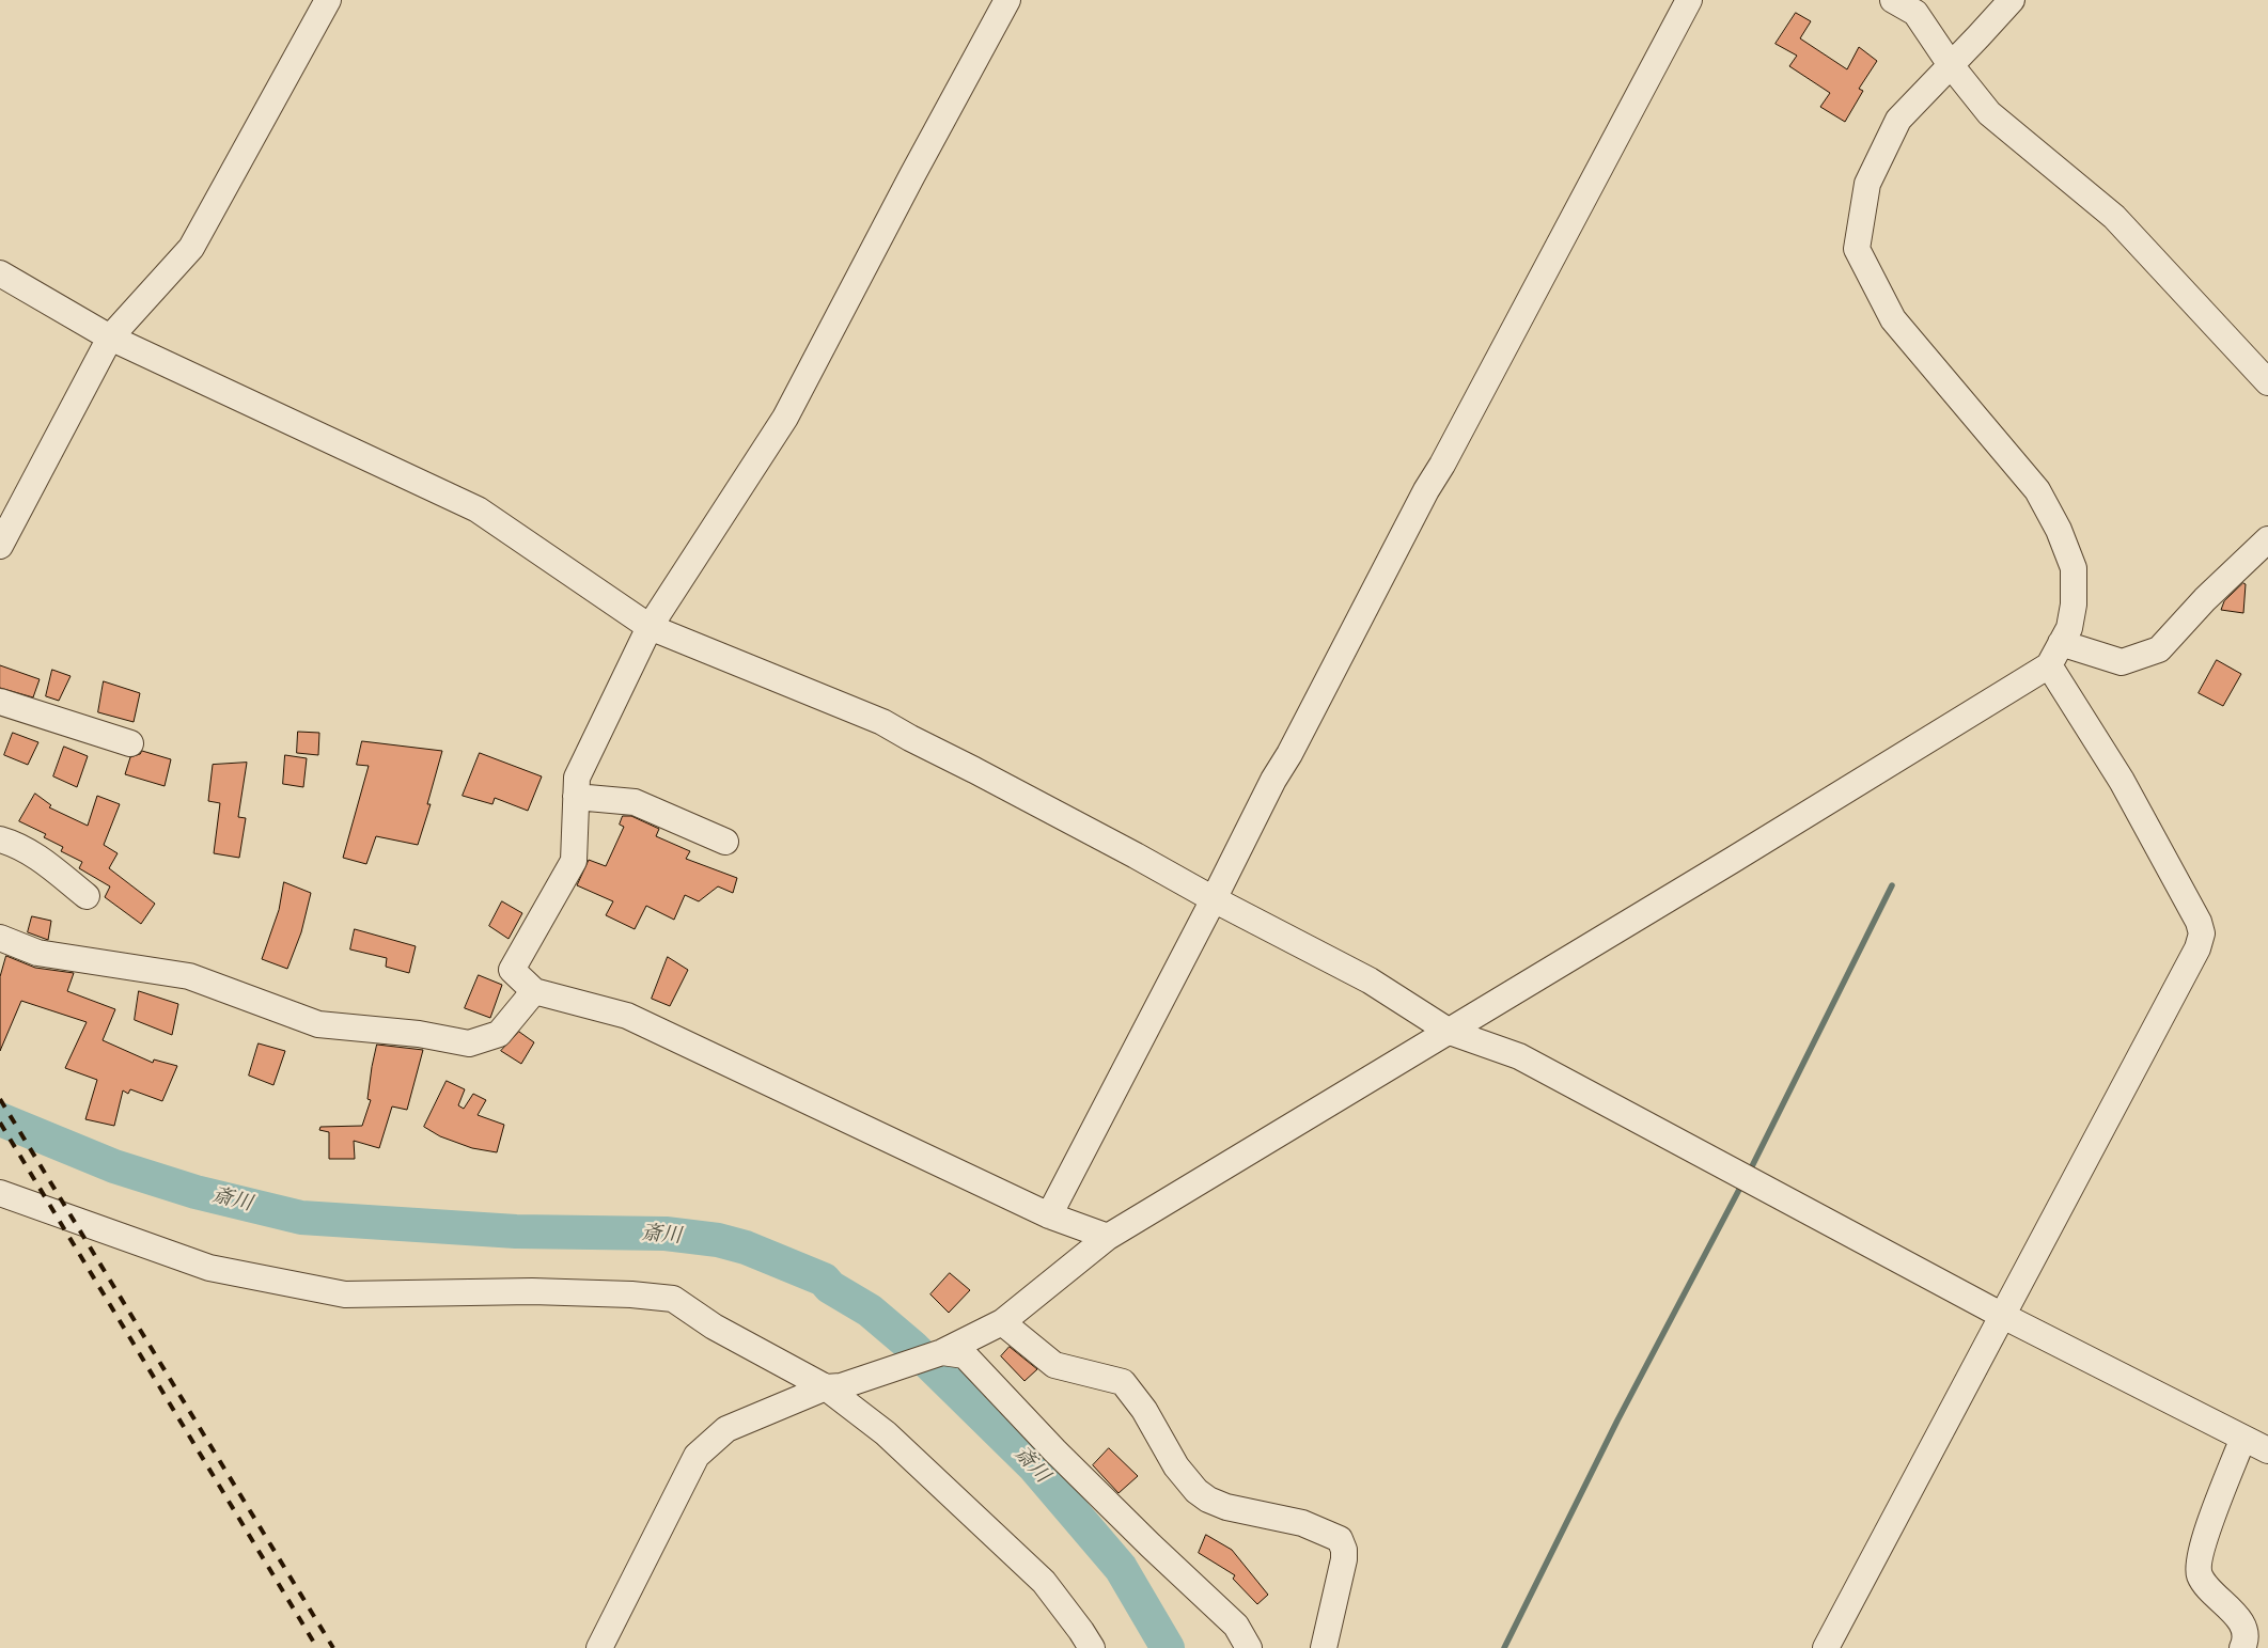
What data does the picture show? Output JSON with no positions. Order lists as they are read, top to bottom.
{
  "water": ["斎川"]
}
